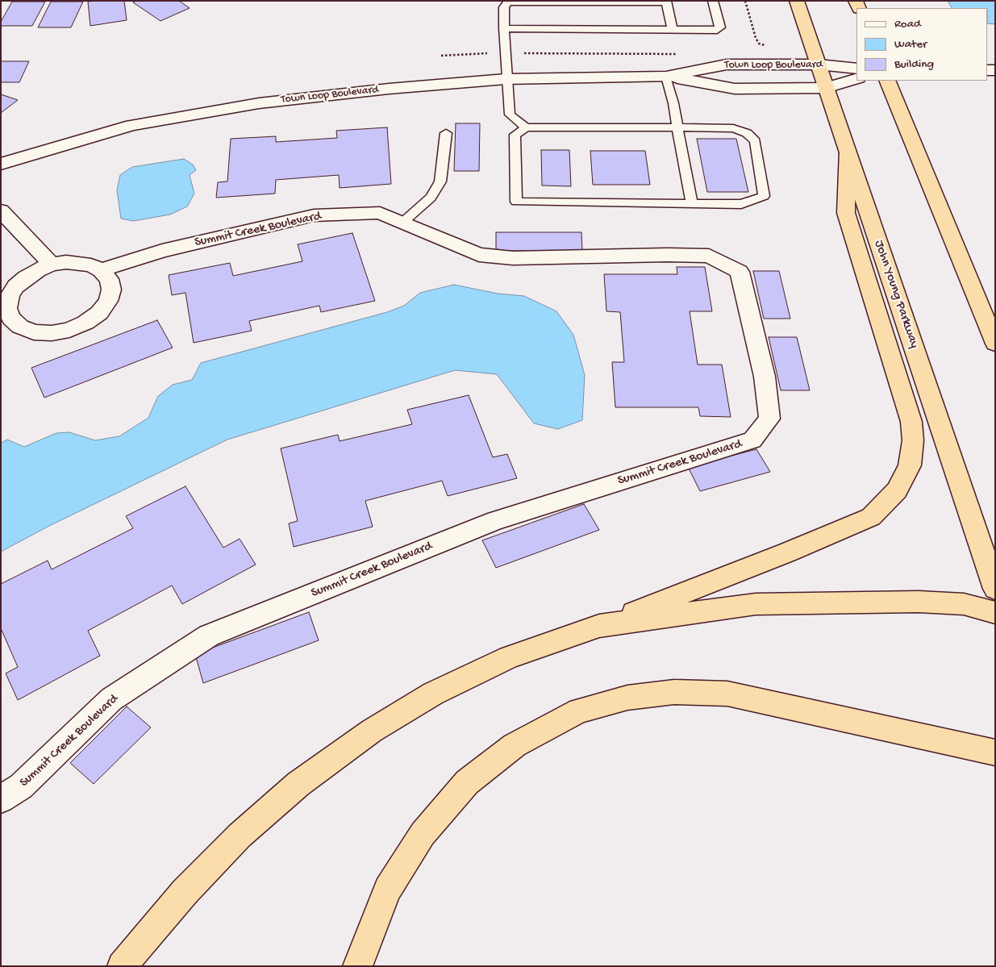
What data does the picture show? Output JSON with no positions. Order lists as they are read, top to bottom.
{
  "streets": {
    "highway": ["John Young Parkway"],
    "street": ["Town Loop Boulevard", "Summit Creek Boulevard"]
  },
  "crossings": [
    ["Town Loop Boulevard", "John Young Parkway"]
  ],
  "legend": ["Road", "Water", "Building"]
}
